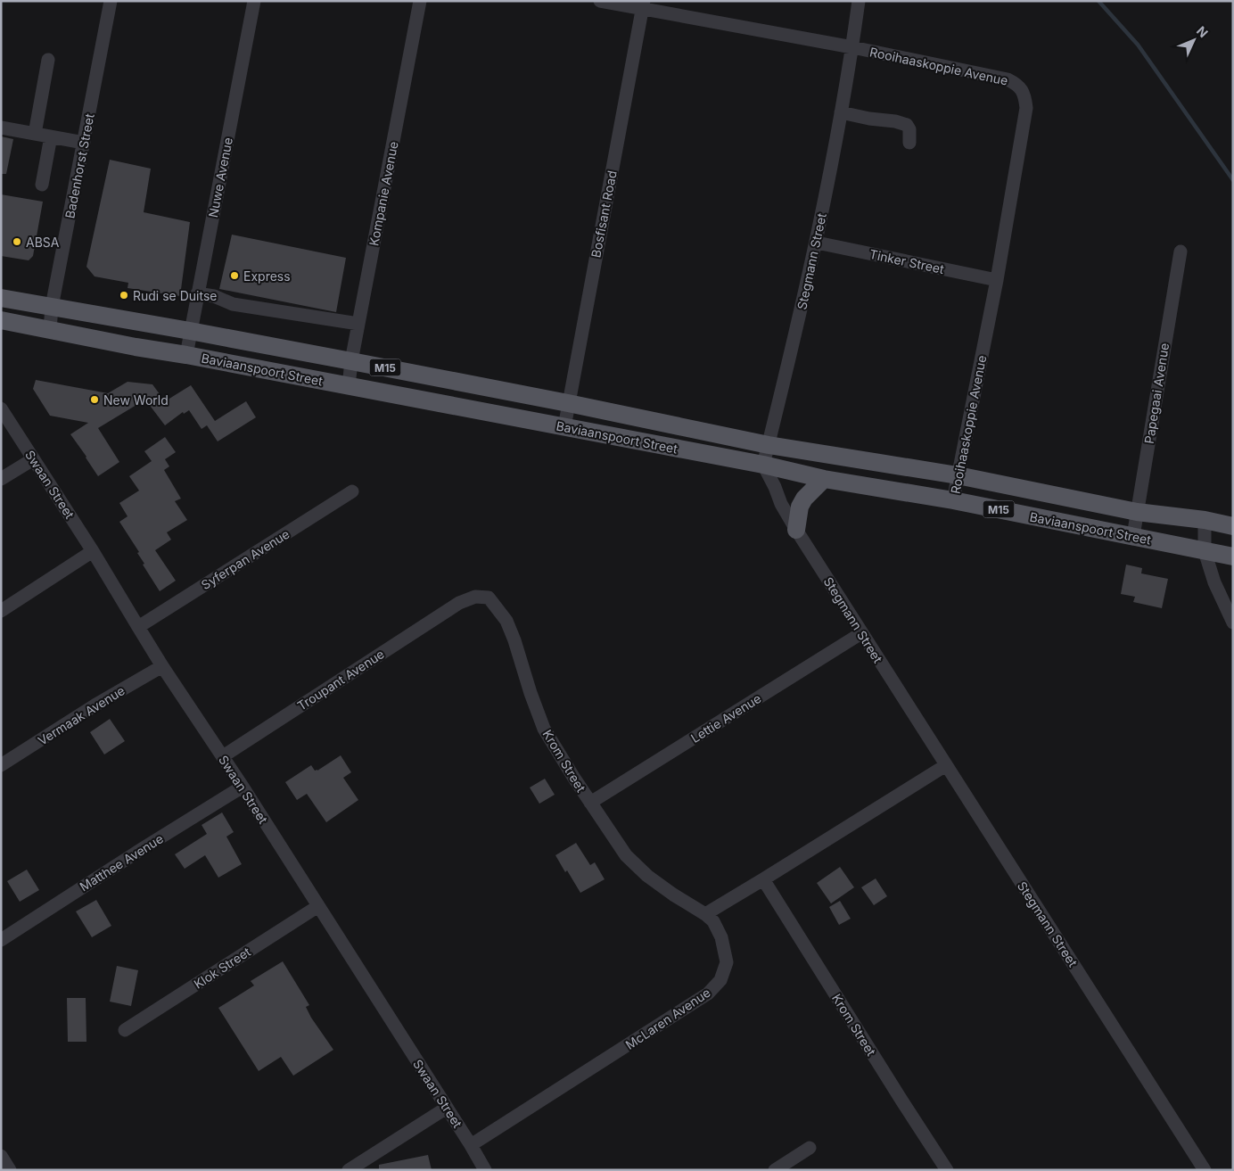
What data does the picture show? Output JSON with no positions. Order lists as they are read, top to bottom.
{
  "streets": {
    "main road": ["M15", "Baviaanspoort Street"],
    "street": [
      "Rooihaaskoppie Avenue",
      "Badenhorst Street",
      "Nuwe Avenue",
      "Kompanie Avenue",
      "Bosfisant Road",
      "Stegmann Street",
      "Tinker Street",
      "Papegaai Avenue",
      "Swaan Street",
      "Syferpan Avenue",
      "Troupant Avenue",
      "Vermaak Avenue",
      "Lettie Avenue",
      "Krom Street",
      "Matthee Avenue",
      "Klok Street",
      "McLaren Avenue"
    ]
  },
  "crossings": [
    ["Rooihaaskoppie Avenue", "Bosfisant Road"],
    ["Rooihaaskoppie Avenue", "Stegmann Street"],
    ["Rooihaaskoppie Avenue", "Tinker Street"],
    ["Rooihaaskoppie Avenue", "Baviaanspoort Street"],
    ["Badenhorst Street", "Baviaanspoort Street"],
    ["Nuwe Avenue", "Baviaanspoort Street"],
    ["Kompanie Avenue", "Baviaanspoort Street"],
    ["Bosfisant Road", "Baviaanspoort Street"],
    ["Stegmann Street", "Tinker Street"],
    ["Stegmann Street", "Baviaanspoort Street"],
    ["Stegmann Street", "Lettie Avenue"],
    ["Baviaanspoort Street", "Papegaai Avenue"],
    ["Swaan Street", "Syferpan Avenue"],
    ["Swaan Street", "Troupant Avenue"],
    ["Swaan Street", "Vermaak Avenue"],
    ["Swaan Street", "Matthee Avenue"],
    ["Swaan Street", "Klok Street"],
    ["Swaan Street", "McLaren Avenue"],
    ["Troupant Avenue", "Krom Street"],
    ["Lettie Avenue", "Krom Street"],
    ["Krom Street", "McLaren Avenue"]
  ],
  "places": [
    "ABSA",
    "Express",
    "Rudi se Duitse",
    "New World"
  ],
  "north": "top right"
}
